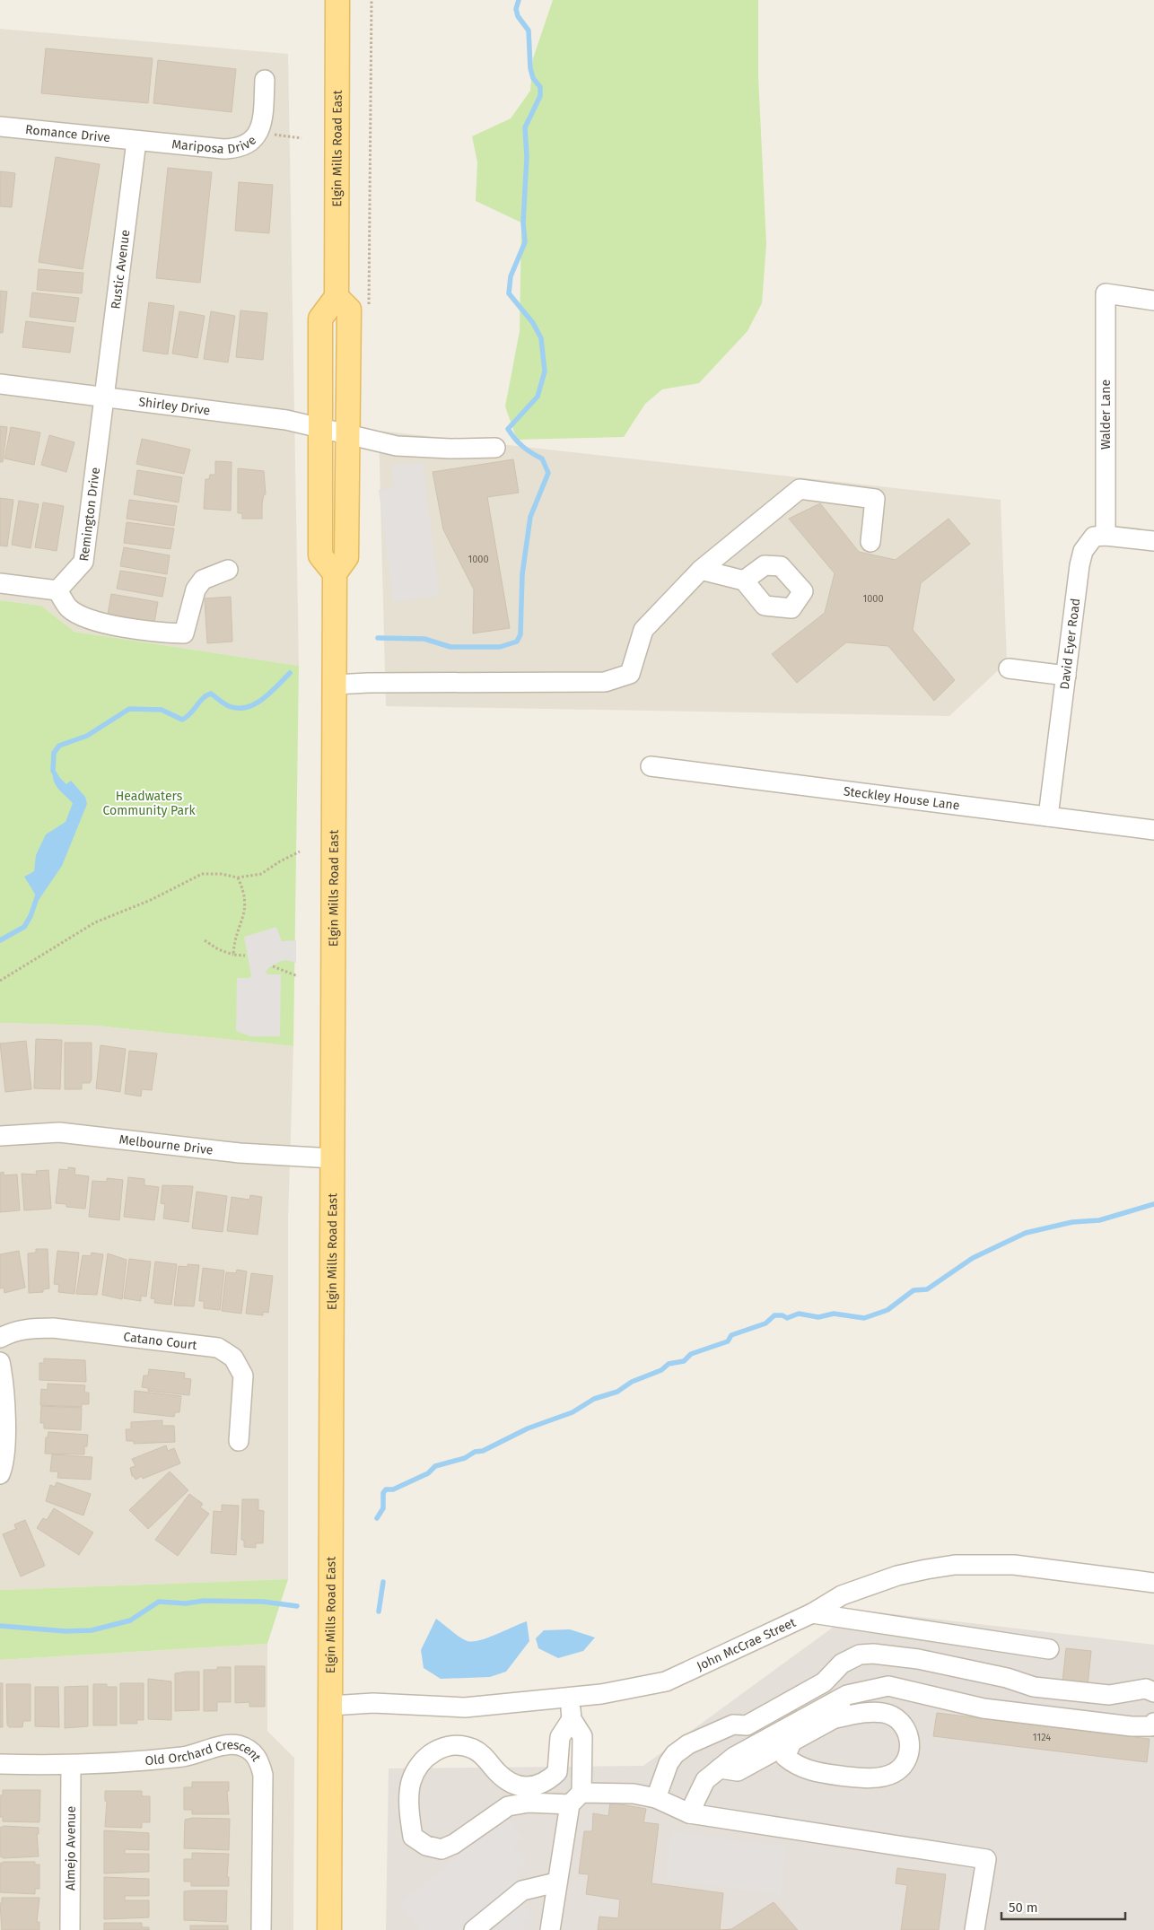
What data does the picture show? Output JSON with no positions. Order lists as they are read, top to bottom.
{
  "streets": {
    "main road": ["Elgin Mills Road East"],
    "street": [
      "Romance Drive",
      "Mariposa Drive",
      "Rustic Avenue",
      "Shirley Drive",
      "Walder Lane",
      "Remington Drive",
      "David Eyer Road",
      "Steckley House Lane",
      "Melbourne Drive",
      "Catano Court",
      "John McCrae Street",
      "Old Orchard Crescent",
      "Almejo Avenue"
    ]
  },
  "crossings": [
    ["Romance Drive", "Mariposa Drive"],
    ["Romance Drive", "Rustic Avenue"],
    ["Mariposa Drive", "Rustic Avenue"],
    ["Elgin Mills Road East", "Melbourne Drive"],
    ["Elgin Mills Road East", "John McCrae Street"],
    ["Rustic Avenue", "Shirley Drive"],
    ["Rustic Avenue", "Remington Drive"],
    ["Shirley Drive", "Remington Drive"],
    ["Walder Lane", "David Eyer Road"],
    ["David Eyer Road", "Steckley House Lane"],
    ["Old Orchard Crescent", "Almejo Avenue"]
  ],
  "parks": ["Headwaters Community Park"],
  "house_numbers": ["1000", "1000", "1124"],
  "scale_bar": "50 m"
}
